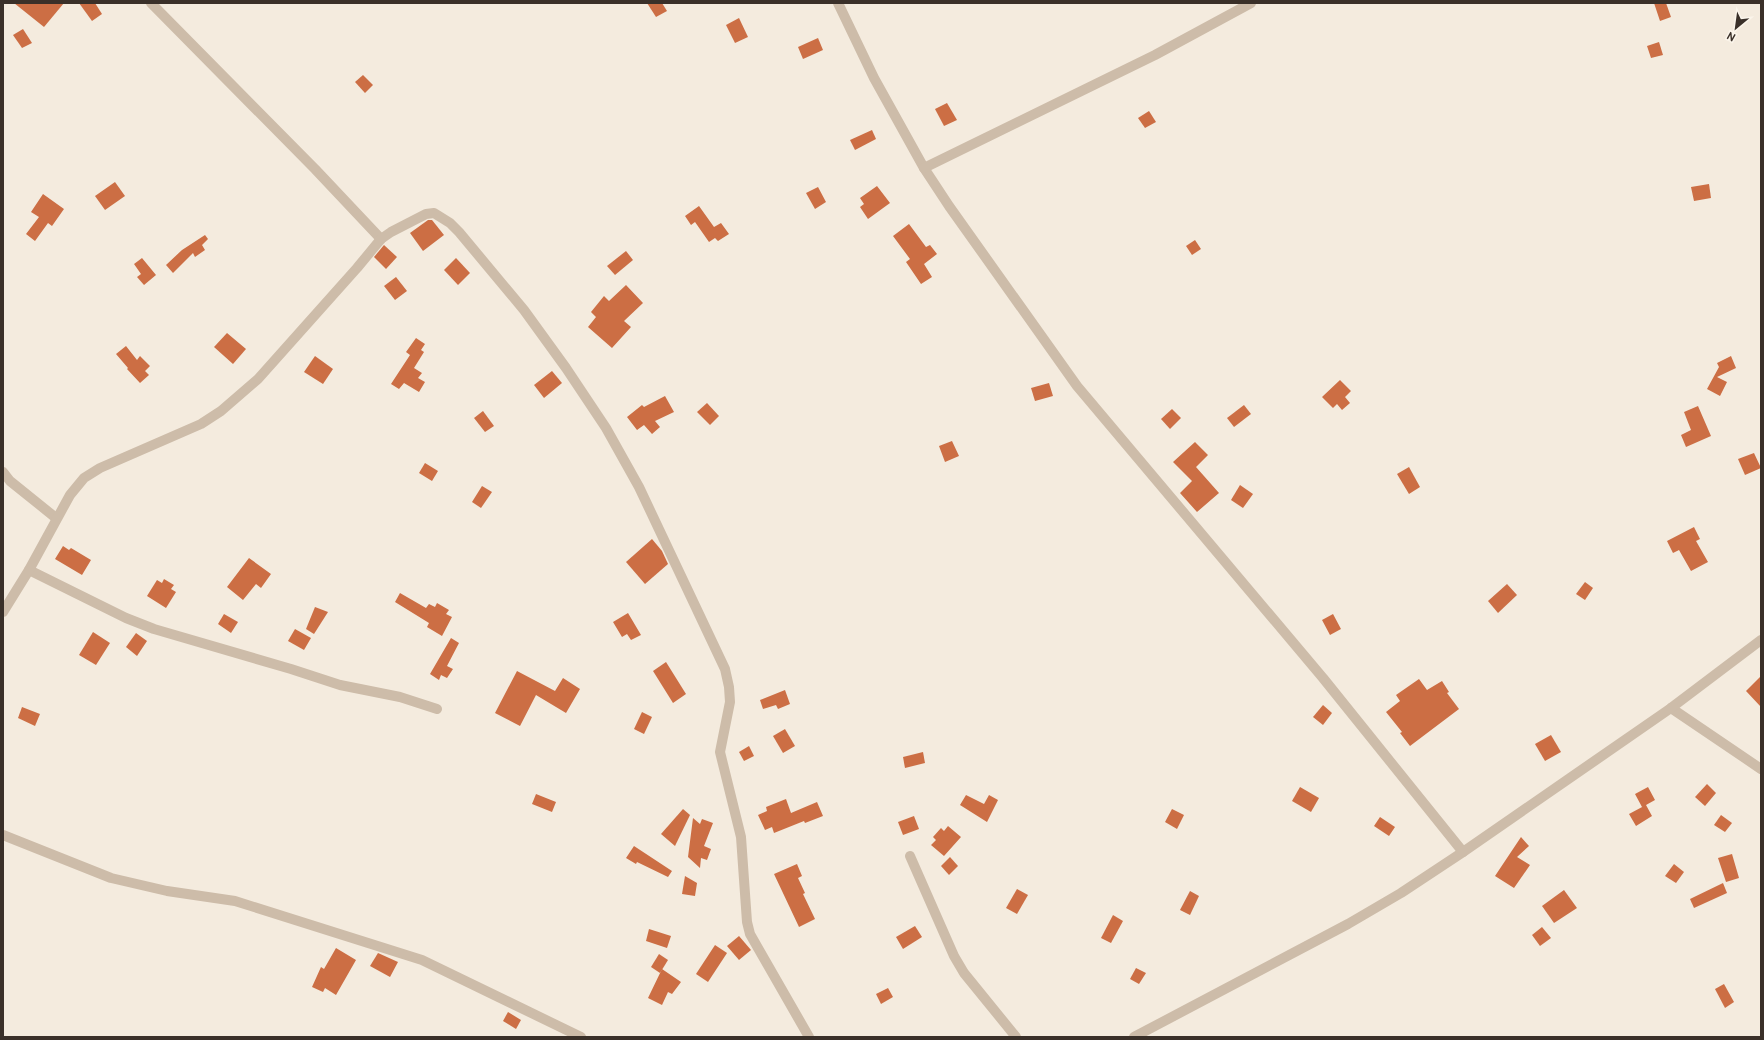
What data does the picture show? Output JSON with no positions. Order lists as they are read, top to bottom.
{
  "north": "bottom left"
}
